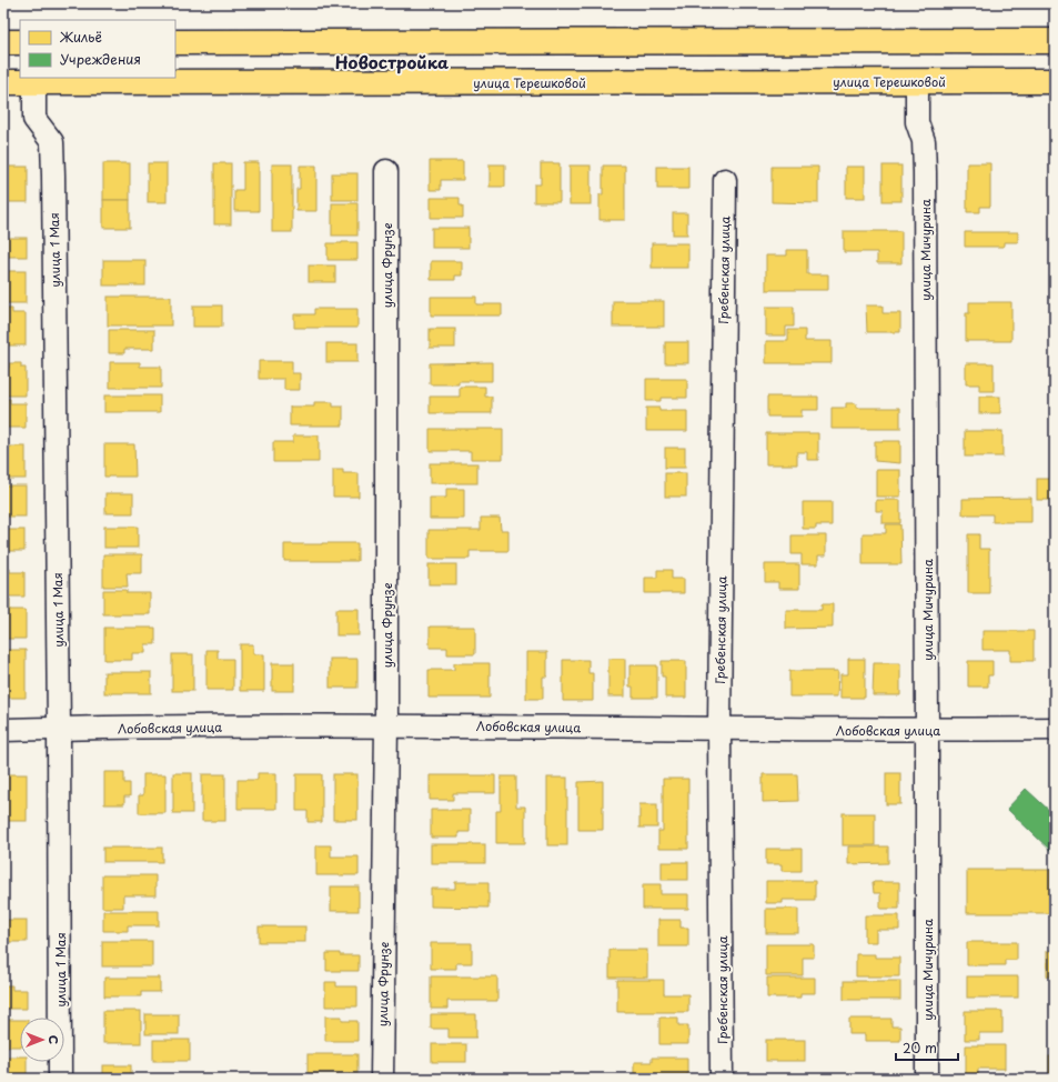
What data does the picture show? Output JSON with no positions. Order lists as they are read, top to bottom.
{
  "streets": {
    "main road": ["улица Терешковой"],
    "street": [
      "улица 1 Мая",
      "улица Мичурина",
      "улица Фрунзе",
      "Гребенская улица",
      "Лобовская улица"
    ]
  },
  "crossings": [
    ["улица Терешковой", "улица 1 Мая"],
    ["улица Терешковой", "улица Мичурина"],
    ["улица 1 Мая", "Лобовская улица"],
    ["улица Мичурина", "Лобовская улица"],
    ["улица Фрунзе", "Лобовская улица"],
    ["Гребенская улица", "Лобовская улица"]
  ],
  "districts": ["Новостройка"],
  "legend": ["Жильё", "Учреждения"],
  "scale_bar": "20 m",
  "north": "right"
}
